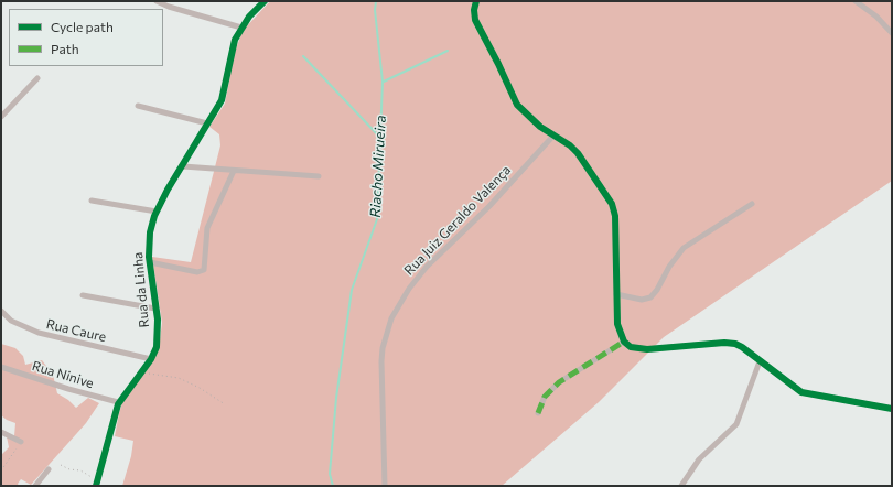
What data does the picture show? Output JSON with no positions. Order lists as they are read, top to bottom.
{
  "streets": {
    "street": [
      "Rua Juiz Geraldo Valença",
      "Rua da Linha",
      "Rua Caure",
      "Rua Ninive"
    ]
  },
  "crossings": [
    ["Rua da Linha", "Rua Caure"],
    ["Rua da Linha", "Rua Ninive"]
  ],
  "water": ["Riacho Mirueira"],
  "legend": ["Cycle path", "Path"]
}
